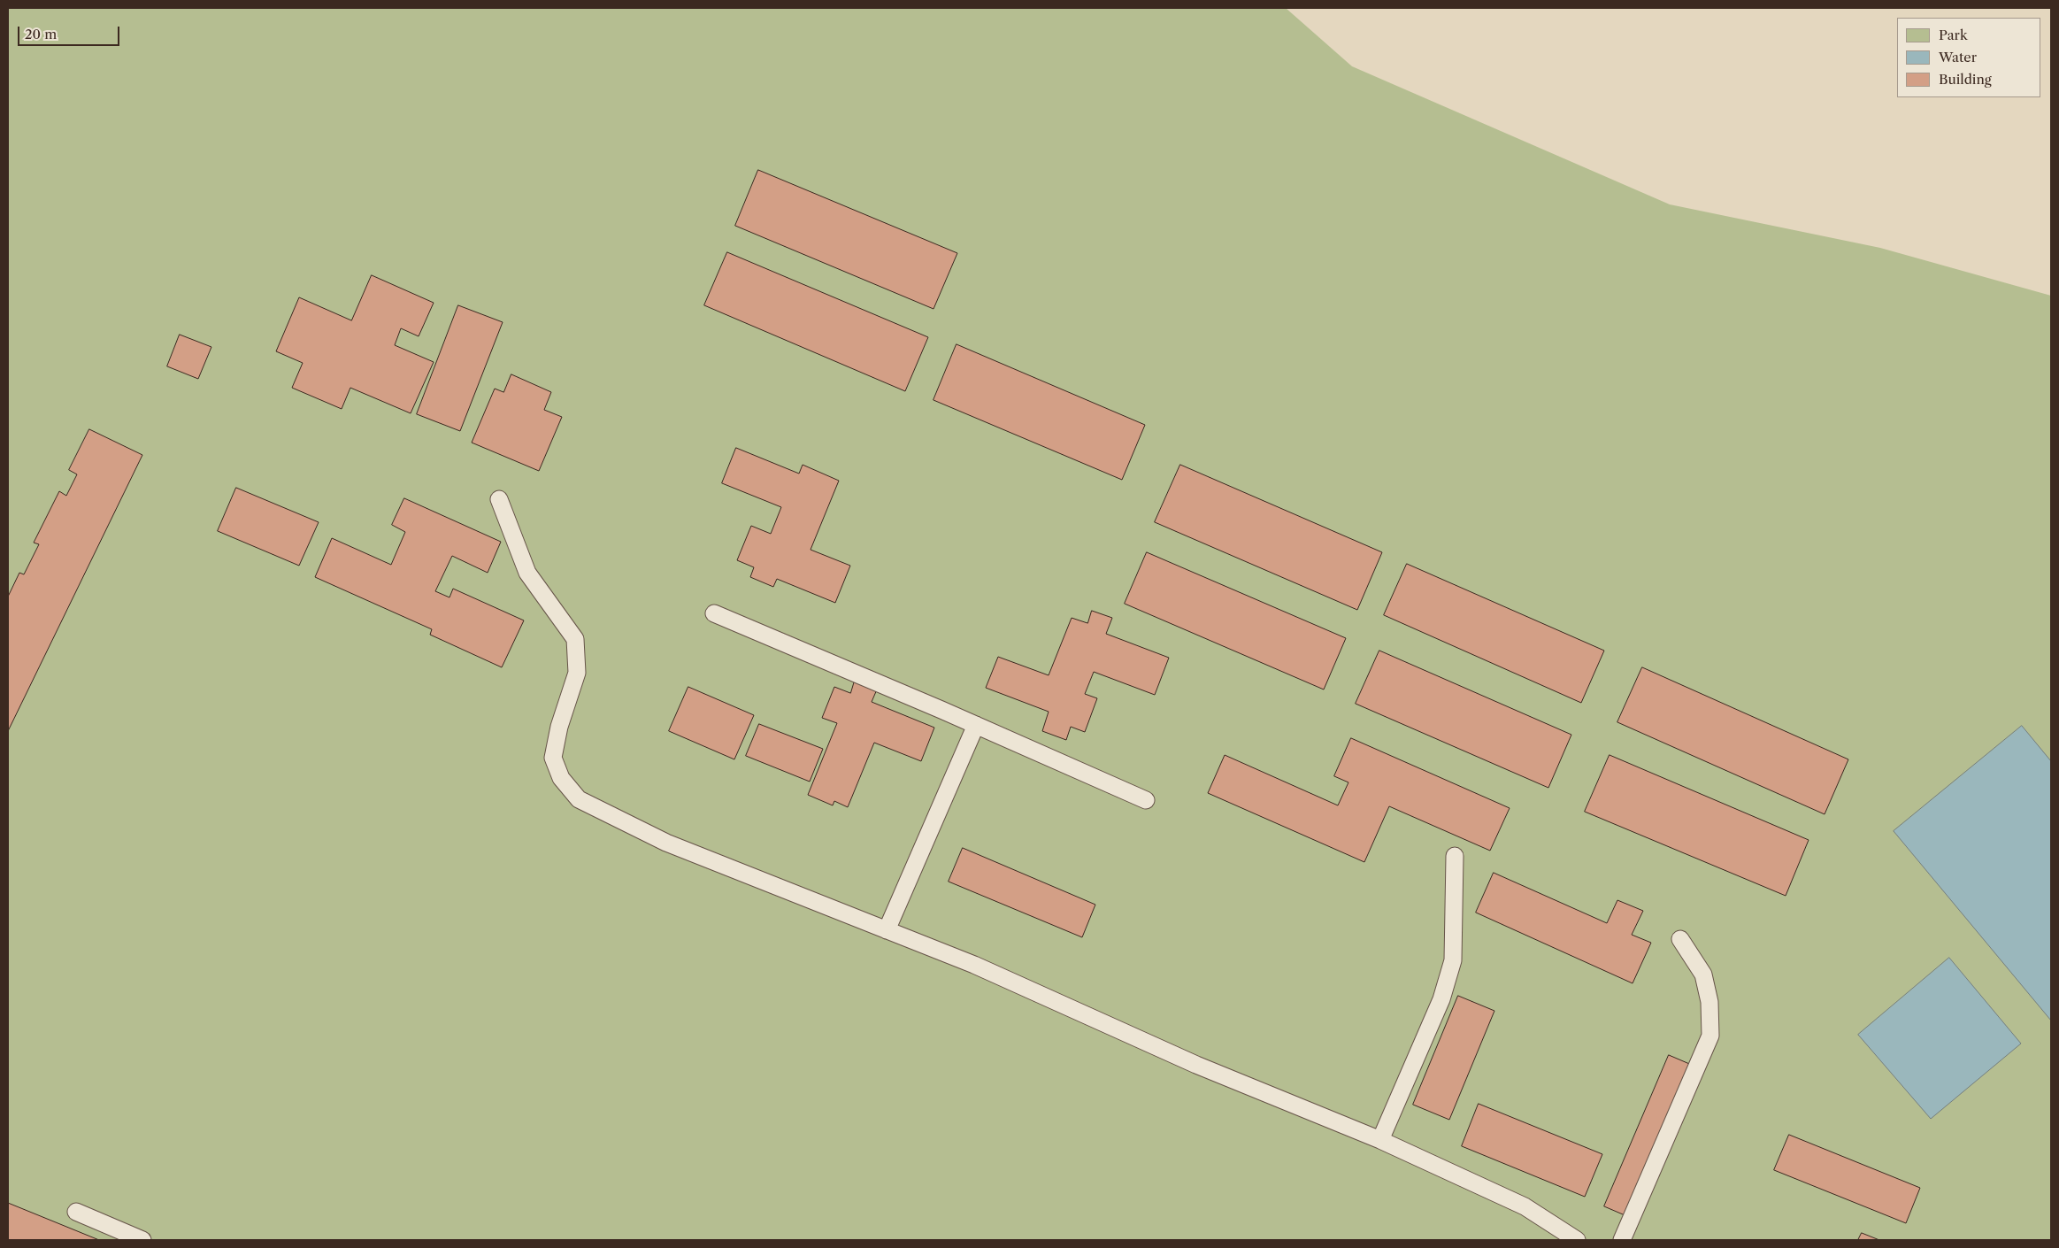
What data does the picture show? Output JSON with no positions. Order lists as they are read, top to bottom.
{
  "legend": ["Park", "Water", "Building"],
  "scale_bar": "20 m"
}
